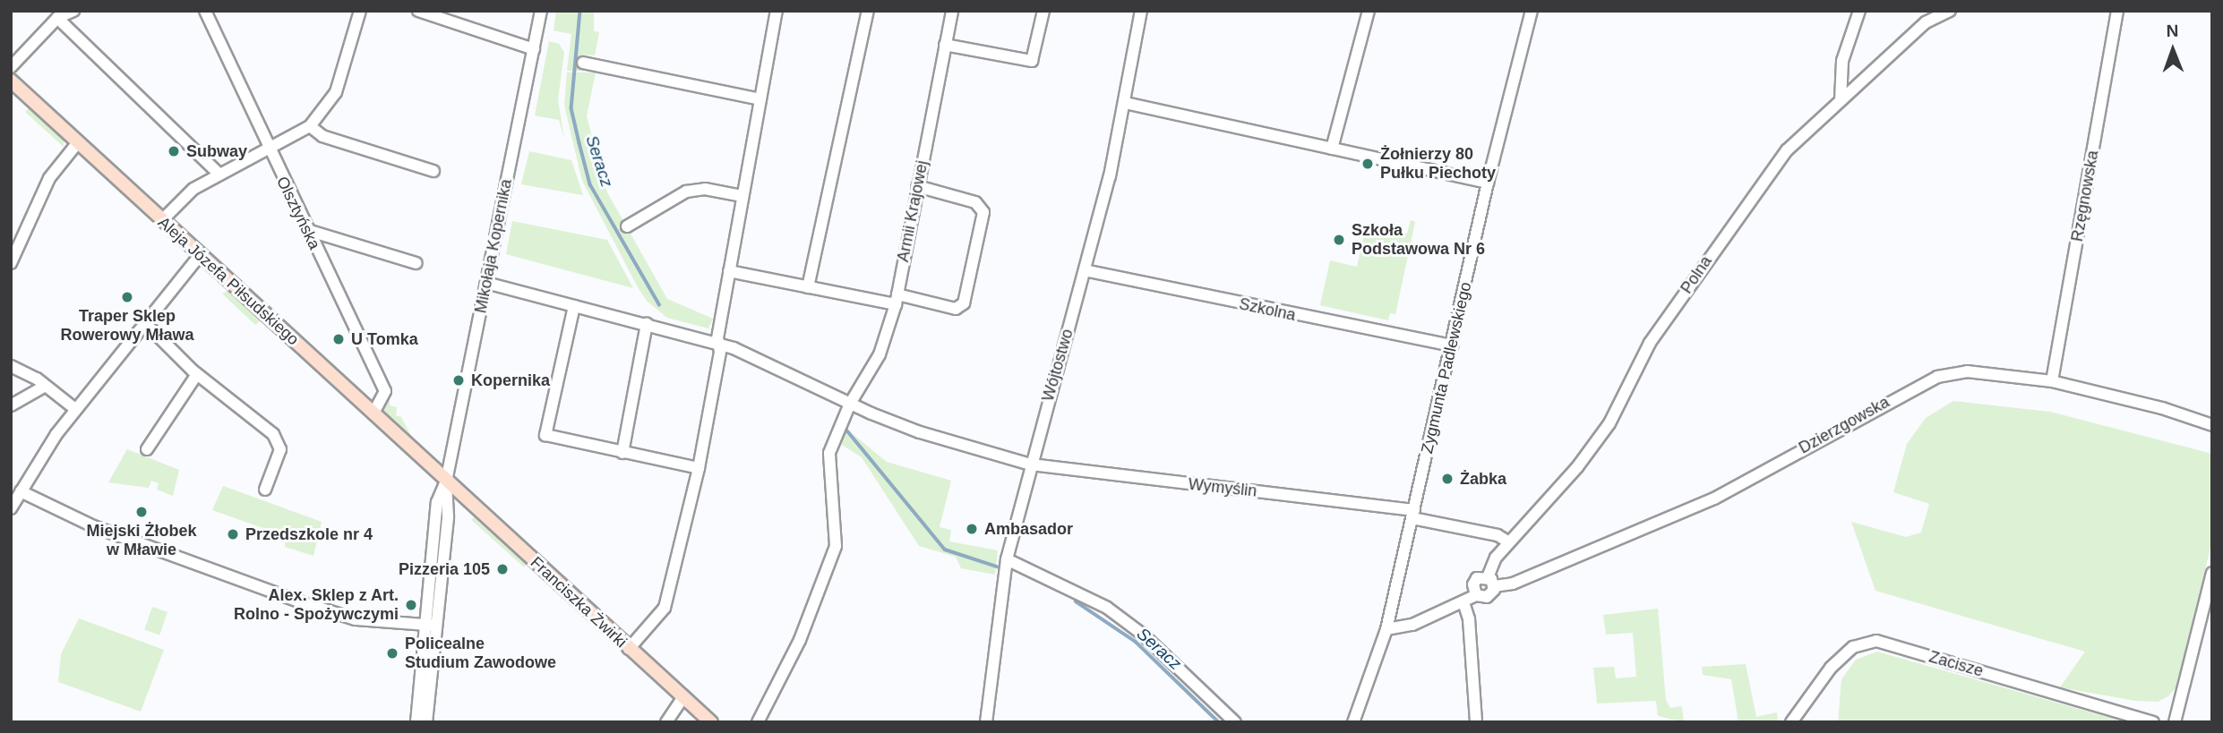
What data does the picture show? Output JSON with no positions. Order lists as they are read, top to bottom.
{
  "streets": {
    "main road": ["Aleja Józefa Piłsudskiego", "Franciszka Żwirki"],
    "street": [
      "Rzęgnowska",
      "Armii Krajowej",
      "Olsztyńska",
      "Mikołaja Kopernika",
      "Polna",
      "Szkolna",
      "Wójtostwo",
      "Zygmunta Padlewskiego",
      "Dzierzgowska",
      "Wymyślin",
      "Zacisze"
    ]
  },
  "crossings": [
    ["Rzęgnowska", "Dzierzgowska"],
    ["Armii Krajowej", "Wymyślin"],
    ["Olsztyńska", "Aleja Józefa Piłsudskiego"],
    ["Mikołaja Kopernika", "Aleja Józefa Piłsudskiego"],
    ["Mikołaja Kopernika", "Wymyślin"],
    ["Mikołaja Kopernika", "Franciszka Żwirki"],
    ["Polna", "Dzierzgowska"],
    ["Polna", "Wymyślin"],
    ["Aleja Józefa Piłsudskiego", "Franciszka Żwirki"],
    ["Szkolna", "Wójtostwo"],
    ["Szkolna", "Zygmunta Padlewskiego"],
    ["Wójtostwo", "Wymyślin"],
    ["Zygmunta Padlewskiego", "Dzierzgowska"],
    ["Zygmunta Padlewskiego", "Wymyślin"]
  ],
  "water": ["Seracz"],
  "places": [
    "Subway",
    "Żołnierzy 80 Pułku Piechoty",
    "Szkoła Podstawowa Nr 6",
    "Traper Sklep Rowerowy Mława",
    "U Tomka",
    "Kopernika",
    "Żabka",
    "Miejski Żłobek w Mławie",
    "Ambasador",
    "Przedszkole nr 4",
    "Pizzeria 105",
    "Alex. Sklep z Art. Rolno - Spożywczymi",
    "Policealne Studium Zawodowe"
  ],
  "north": "top"
}
